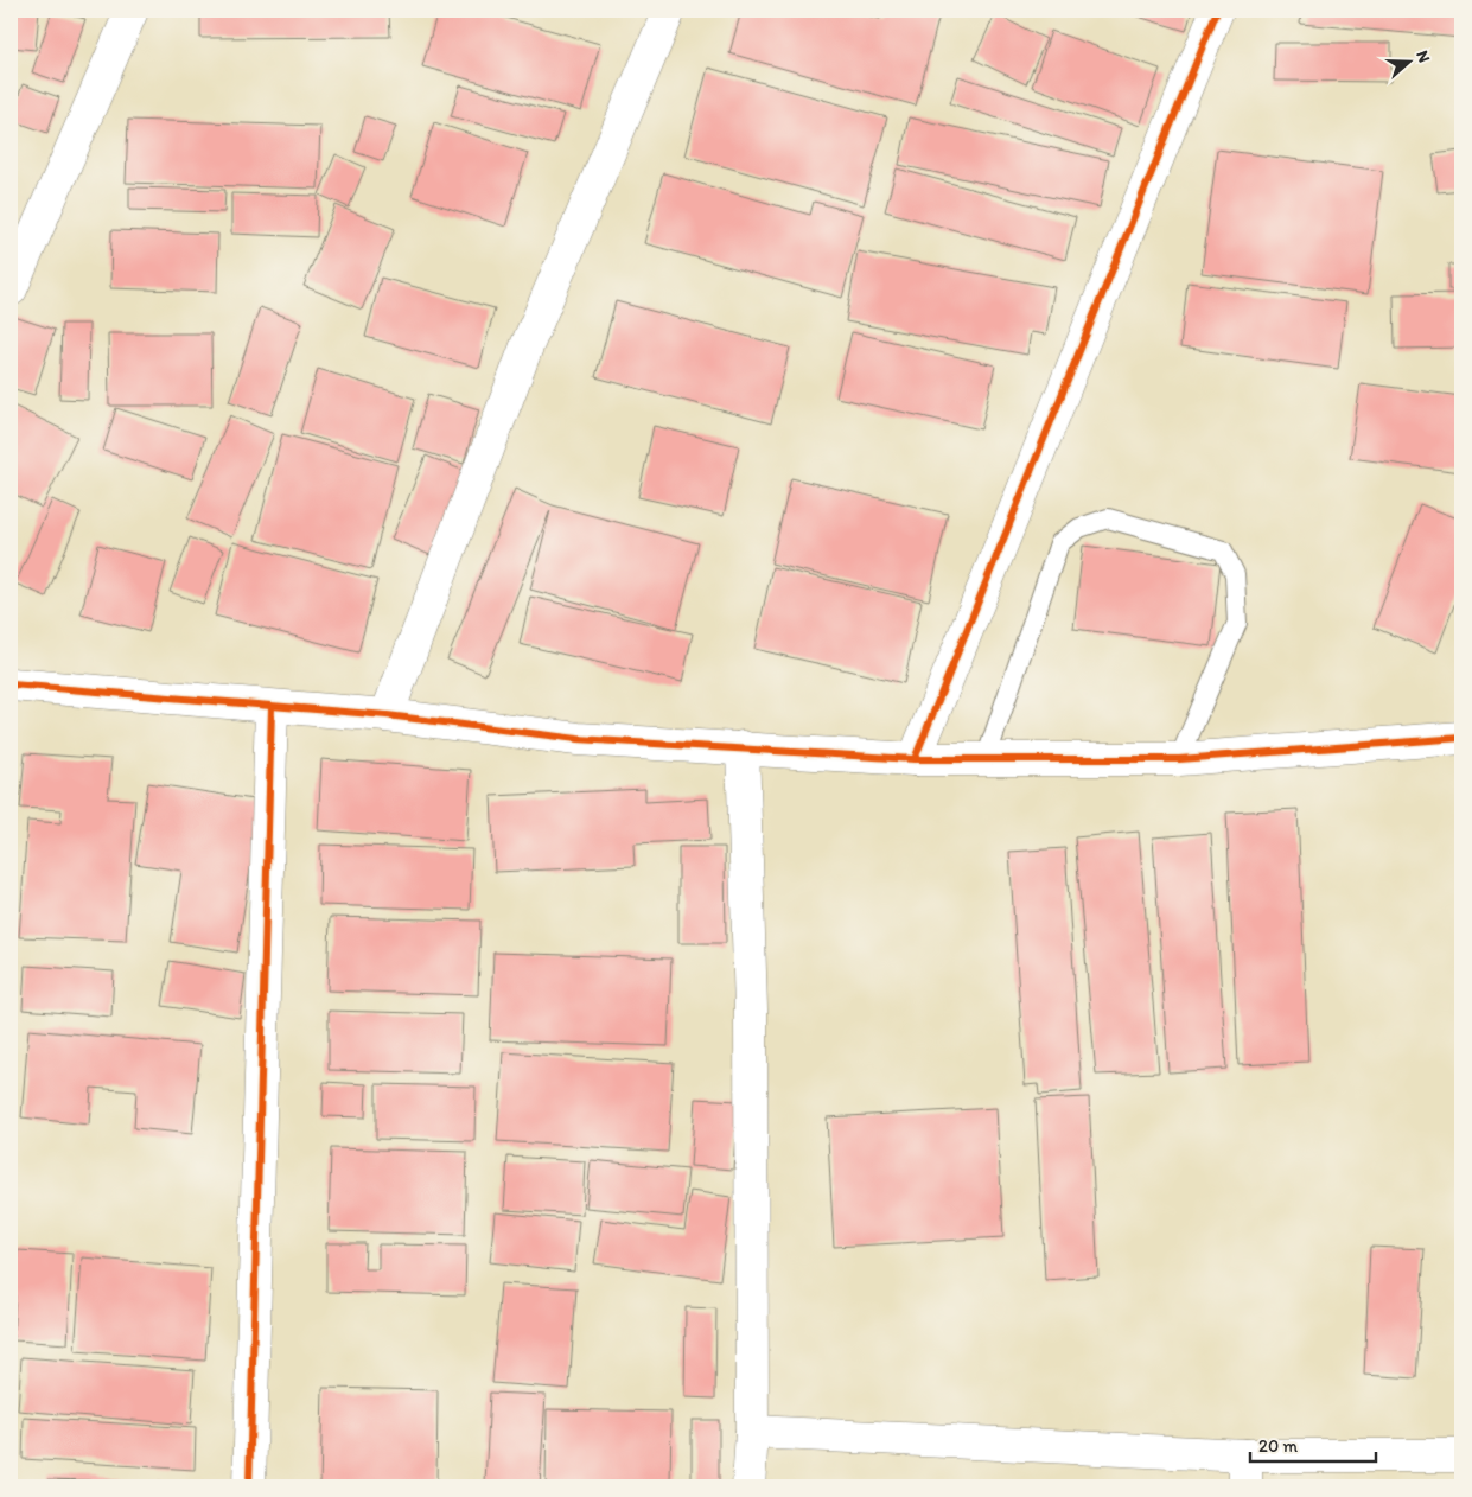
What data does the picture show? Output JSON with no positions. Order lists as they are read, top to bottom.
{
  "scale_bar": "20 m",
  "north": "right"
}
